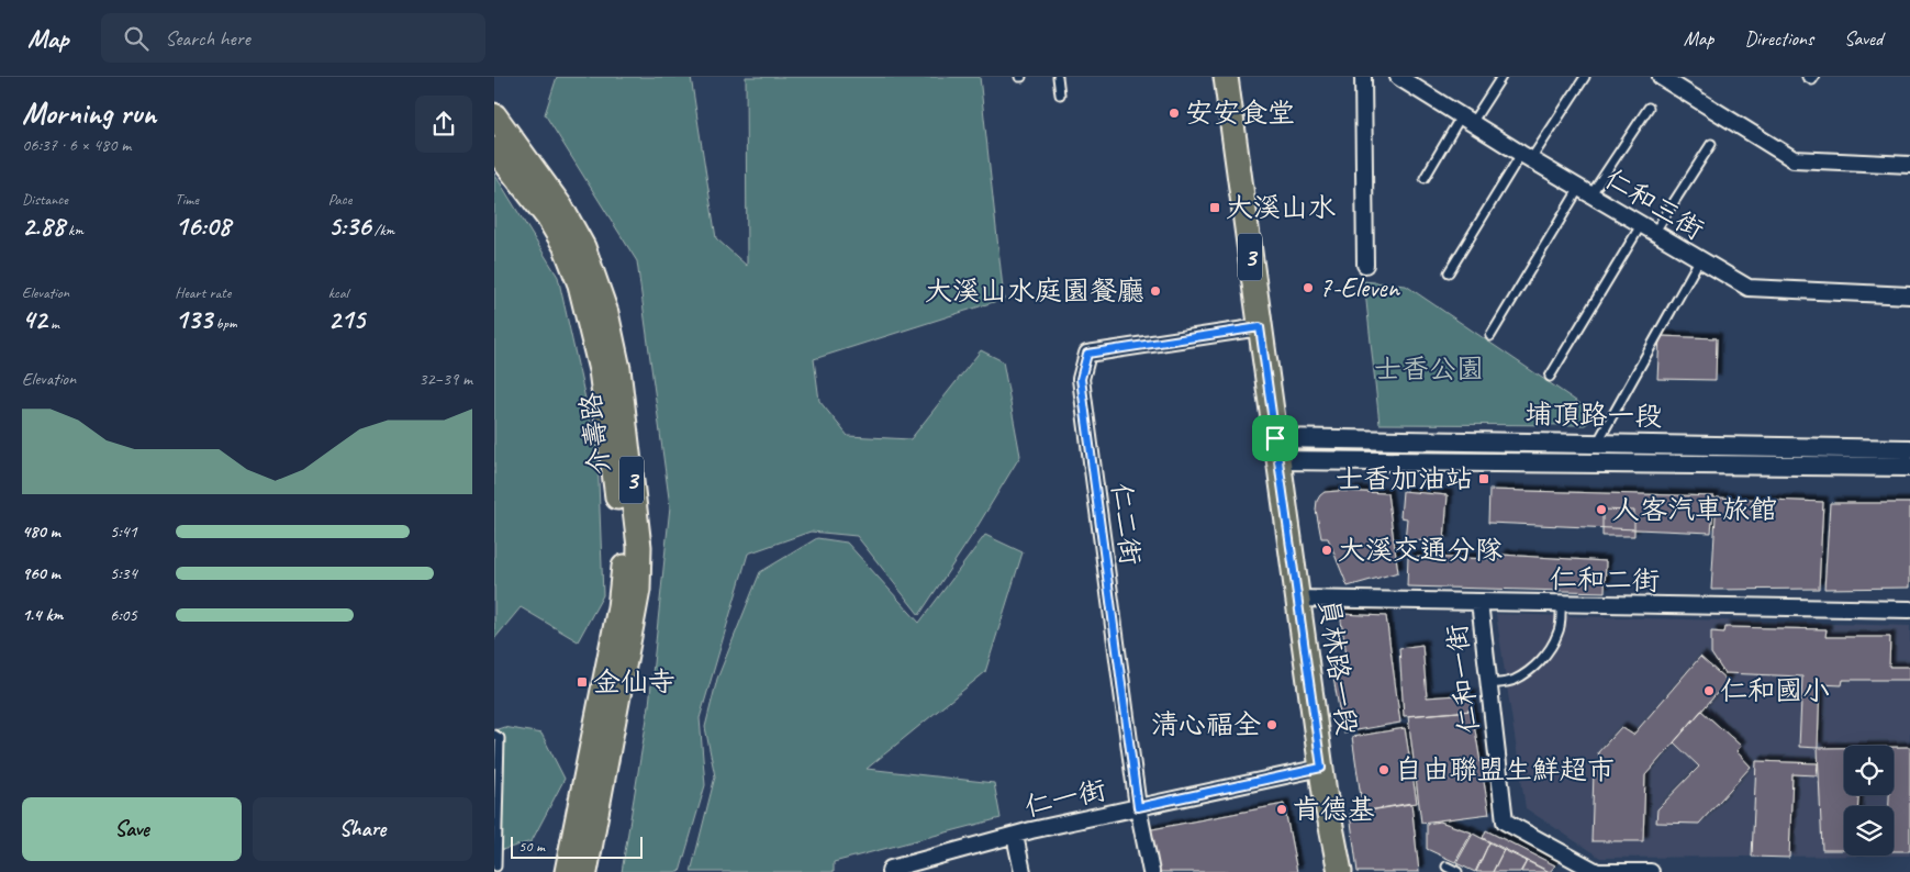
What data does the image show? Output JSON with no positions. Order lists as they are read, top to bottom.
{
  "streets": {
    "main road": ["3", "介壽路", "員林路一段"],
    "street": [
      "仁和三街",
      "埔頂路一段",
      "仁二街",
      "仁和二街",
      "仁和一街",
      "仁一街"
    ]
  },
  "crossings": [
    ["埔頂路一段", "員林路一段"],
    ["仁二街", "員林路一段"],
    ["仁二街", "仁一街"],
    ["仁和二街", "員林路一段"],
    ["仁和二街", "仁和一街"],
    ["員林路一段", "仁一街"]
  ],
  "parks": ["士香公園"],
  "places": {
    "other": [
      "安安食堂",
      "7-Eleven",
      "大溪山水庭園餐廳",
      "人客汽車旅館",
      "大溪交通分隊",
      "仁和國小",
      "清心福全",
      "自由聯盟生鮮超市",
      "肯德基"
    ],
    "transit": ["大溪山水", "士香加油站", "金仙寺"]
  },
  "scale_bar": "50 m",
  "page": {
    "header": "Map",
    "search": "Search here",
    "nav": ["Map", "Directions", "Saved"],
    "heading": ["Morning run", "06:37 · 6 × 480 m"],
    "stats": [
      ["Distance", "2.88 km"],
      ["Time", "16:08"],
      ["Pace", "5:36 /km"],
      ["Elevation", "42 m"],
      ["Heart rate", "133 bpm"],
      ["kcal", "215"]
    ],
    "chart": ["Elevation", "32–39 m"],
    "list": [
      {
        "name": "480 m",
        "note": "5:41"
      },
      {
        "name": "960 m",
        "note": "5:34"
      },
      {
        "name": "1.4 km",
        "note": "6:05"
      }
    ],
    "buttons": ["Save", "Share"],
    "scale": "50 m"
  }
}
